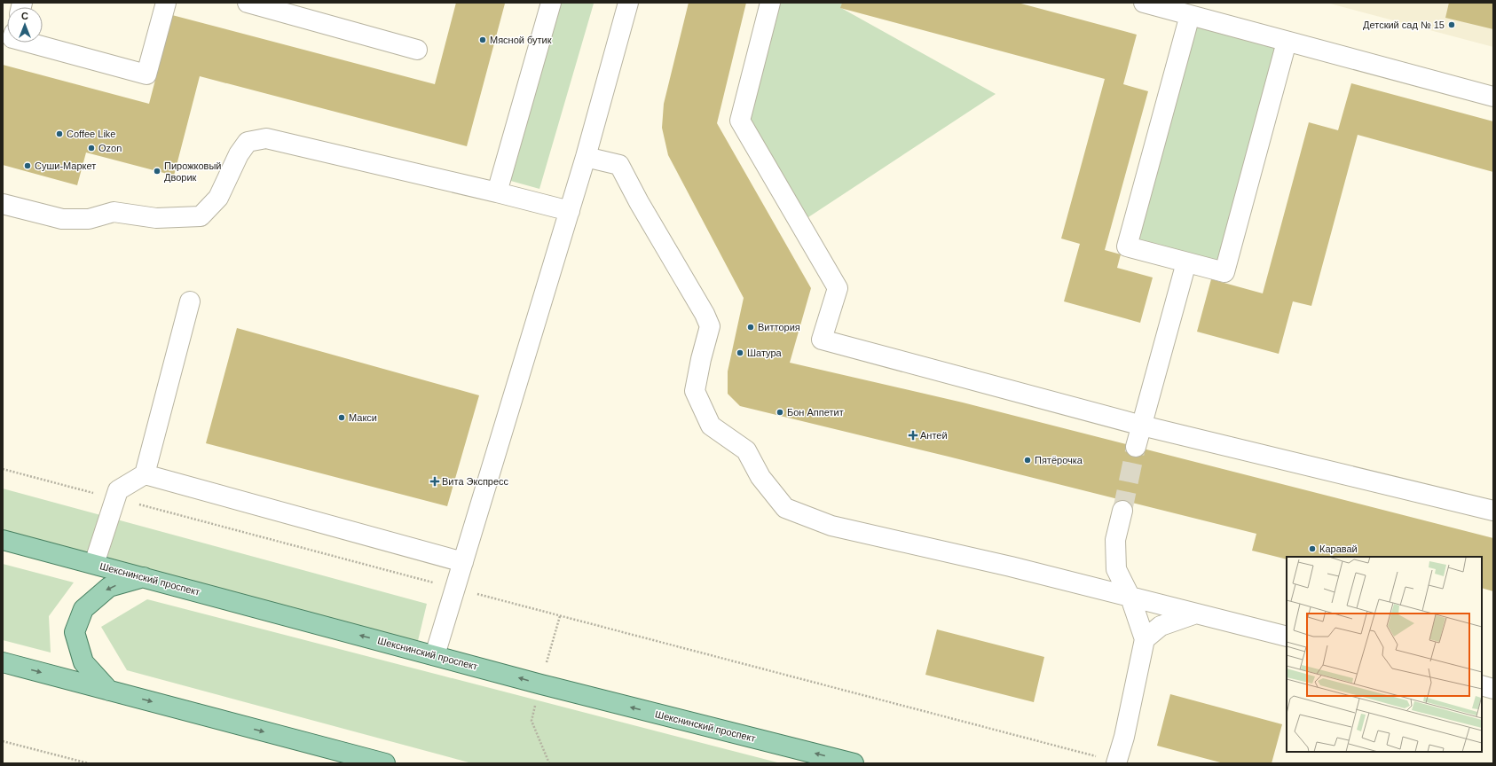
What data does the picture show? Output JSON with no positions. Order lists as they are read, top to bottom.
{
  "streets": {
    "main road": ["Шекснинский проспект"]
  },
  "places": {
    "other": [
      "Детский сад № 15",
      "Мясной бутик",
      "Coffee Like",
      "Ozon",
      "Суши-Маркет",
      "Пирожковый Дворик",
      "Виттория",
      "Шатура",
      "Бон Аппетит",
      "Макси",
      "Пятёрочка",
      "Каравай"
    ],
    "health": ["Антей", "Вита Экспресс"]
  },
  "north": "top"
}
